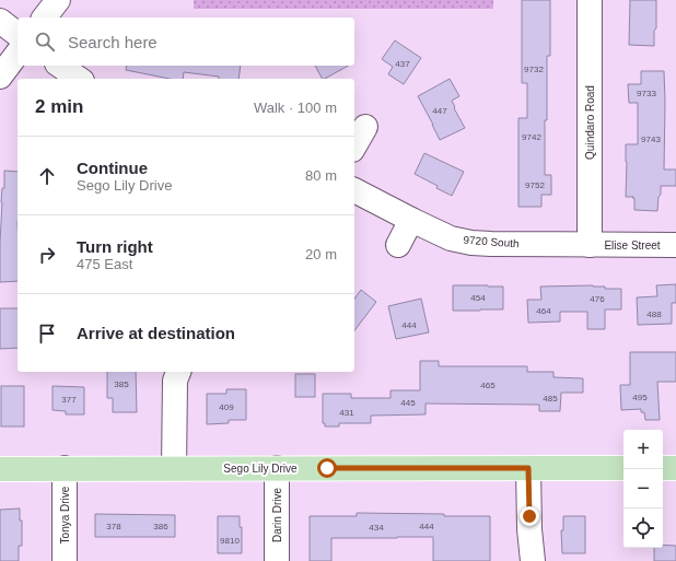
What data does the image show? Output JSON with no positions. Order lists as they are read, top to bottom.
{
  "streets": {
    "main road": ["Sego Lily Drive"],
    "street": [
      "Quindaro Road",
      "9720 South",
      "Elise Street",
      "Tonya Drive",
      "Darin Drive"
    ]
  },
  "crossings": [
    ["Quindaro Road", "9720 South"],
    ["Quindaro Road", "Elise Street"],
    ["9720 South", "Elise Street"],
    ["Sego Lily Drive", "Tonya Drive"],
    ["Sego Lily Drive", "Darin Drive"]
  ],
  "house_numbers": [
    "437",
    "9732",
    "9733",
    "447",
    "9742",
    "9743",
    "9752",
    "454",
    "476",
    "464",
    "488",
    "444",
    "385",
    "465",
    "495",
    "485",
    "377",
    "445",
    "409",
    "431",
    "378",
    "386",
    "444",
    "434",
    "9810"
  ],
  "page": {
    "search": "Search here",
    "heading": ["2 min", "Walk · 100 m"],
    "list": [
      ["Continue", "Sego Lily Drive", "80 m"],
      ["Turn right", "475 East", "20 m"],
      "Arrive at destination"
    ],
    "map_buttons": ["+", "−"]
  }
}
